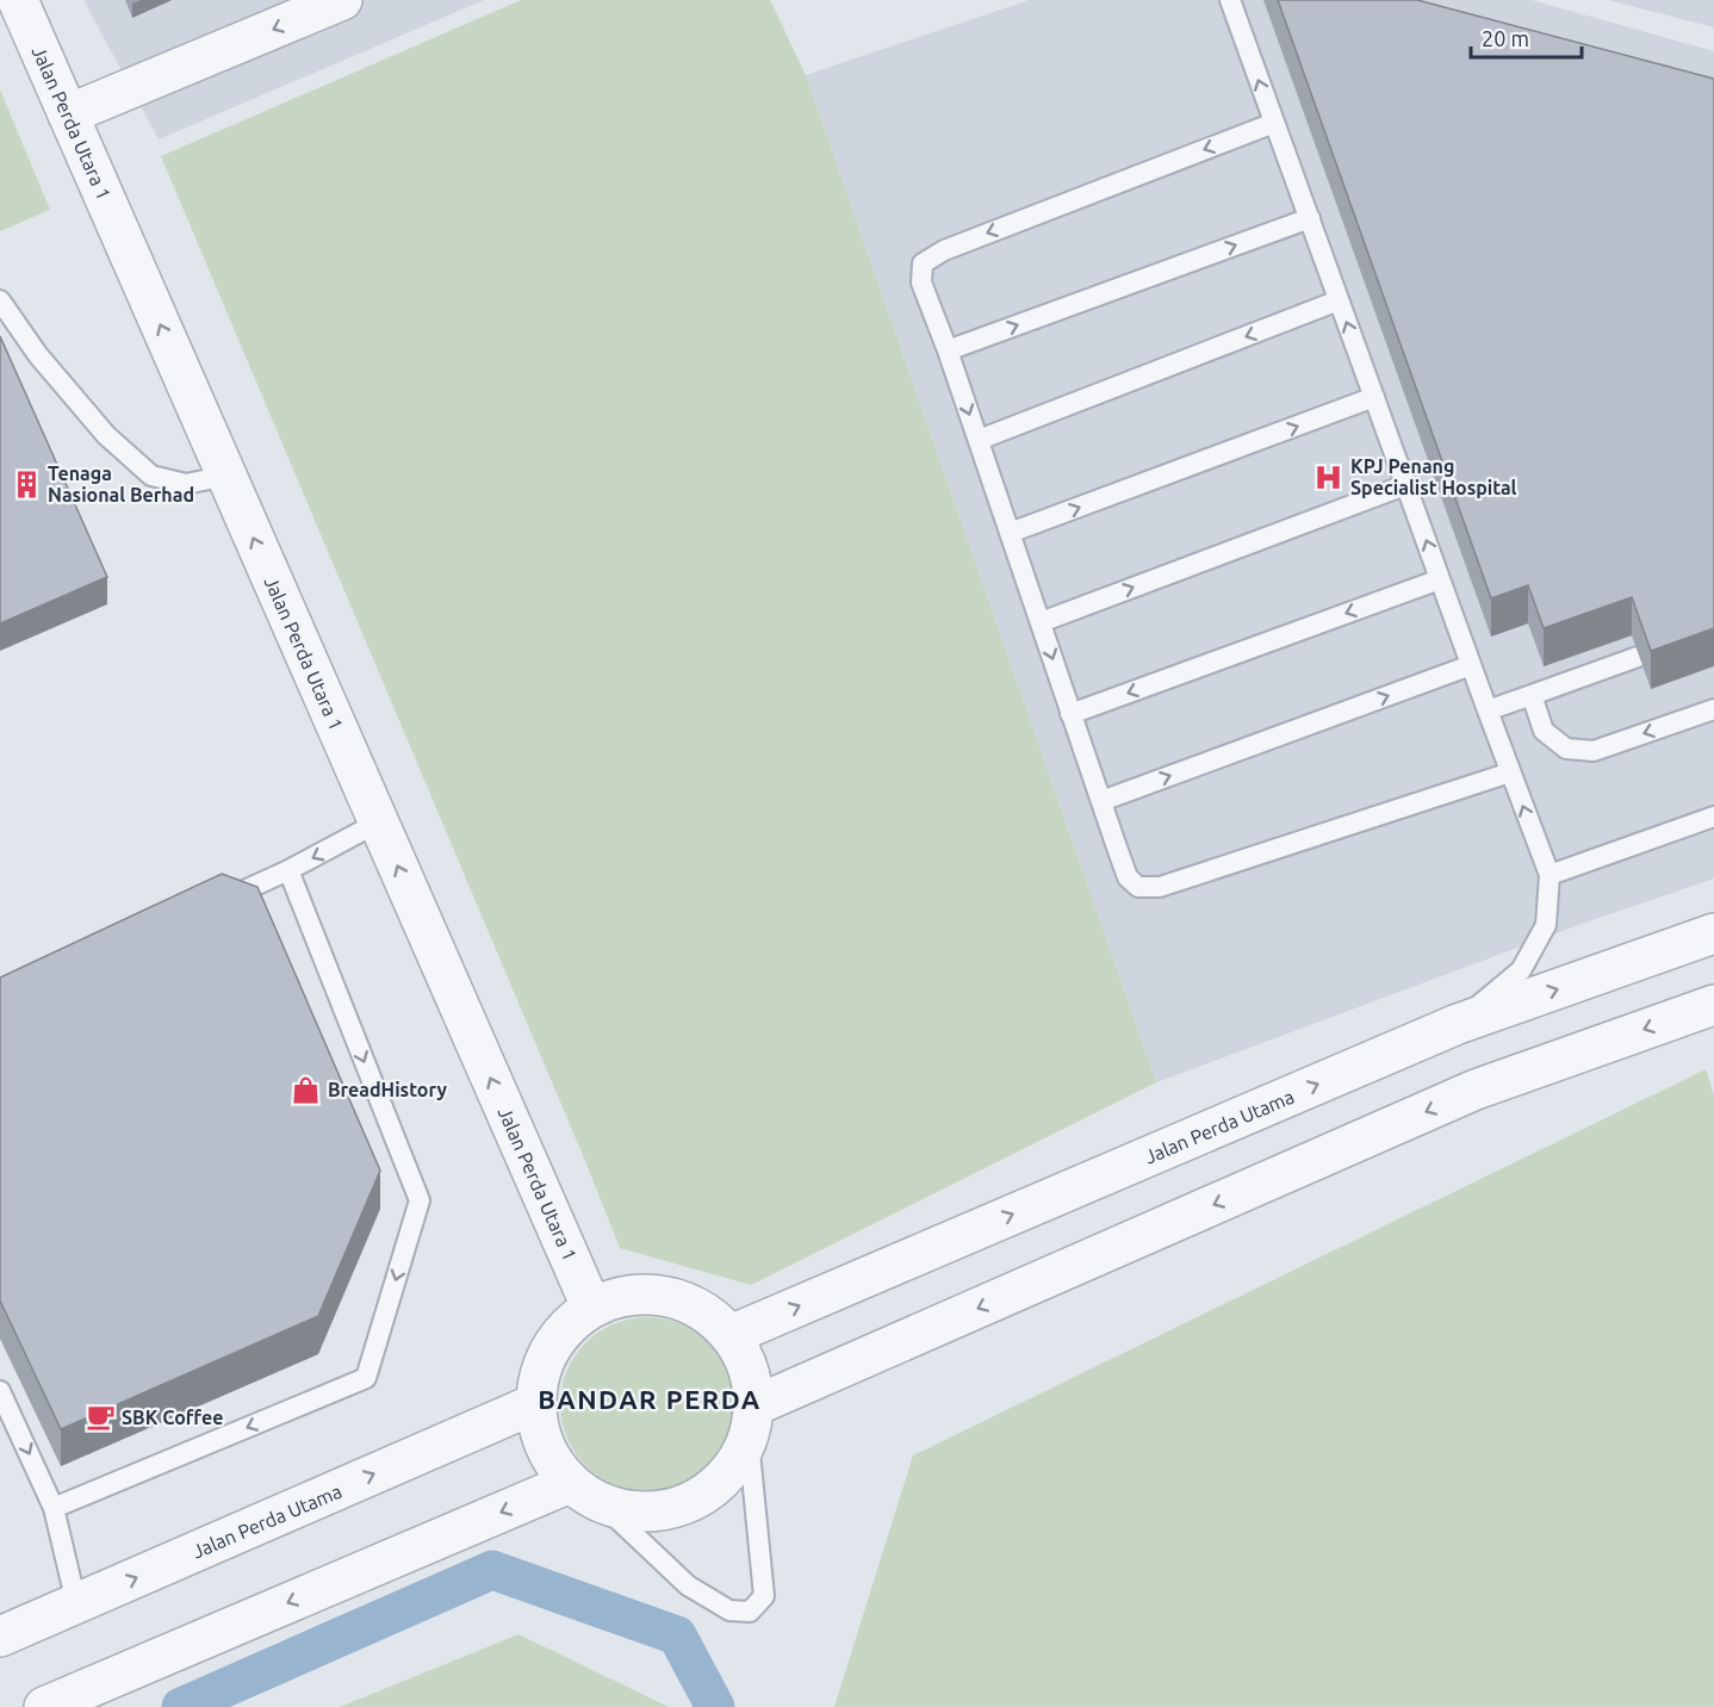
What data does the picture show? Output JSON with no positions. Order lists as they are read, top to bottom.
{
  "streets": {
    "street": ["Jalan Perda Utara 1", "Jalan Perda Utama"]
  },
  "crossings": [
    ["Jalan Perda Utara 1", "Jalan Perda Utama"]
  ],
  "one_way": ["Jalan Perda Utara 1"],
  "districts": ["BANDAR PERDA"],
  "places": {
    "hospital": ["KPJ Penang Specialist Hospital"],
    "building": ["Tenaga Nasional Berhad"],
    "shop": ["BreadHistory"],
    "cafe": ["SBK Coffee"]
  },
  "scale_bar": "20 m"
}
